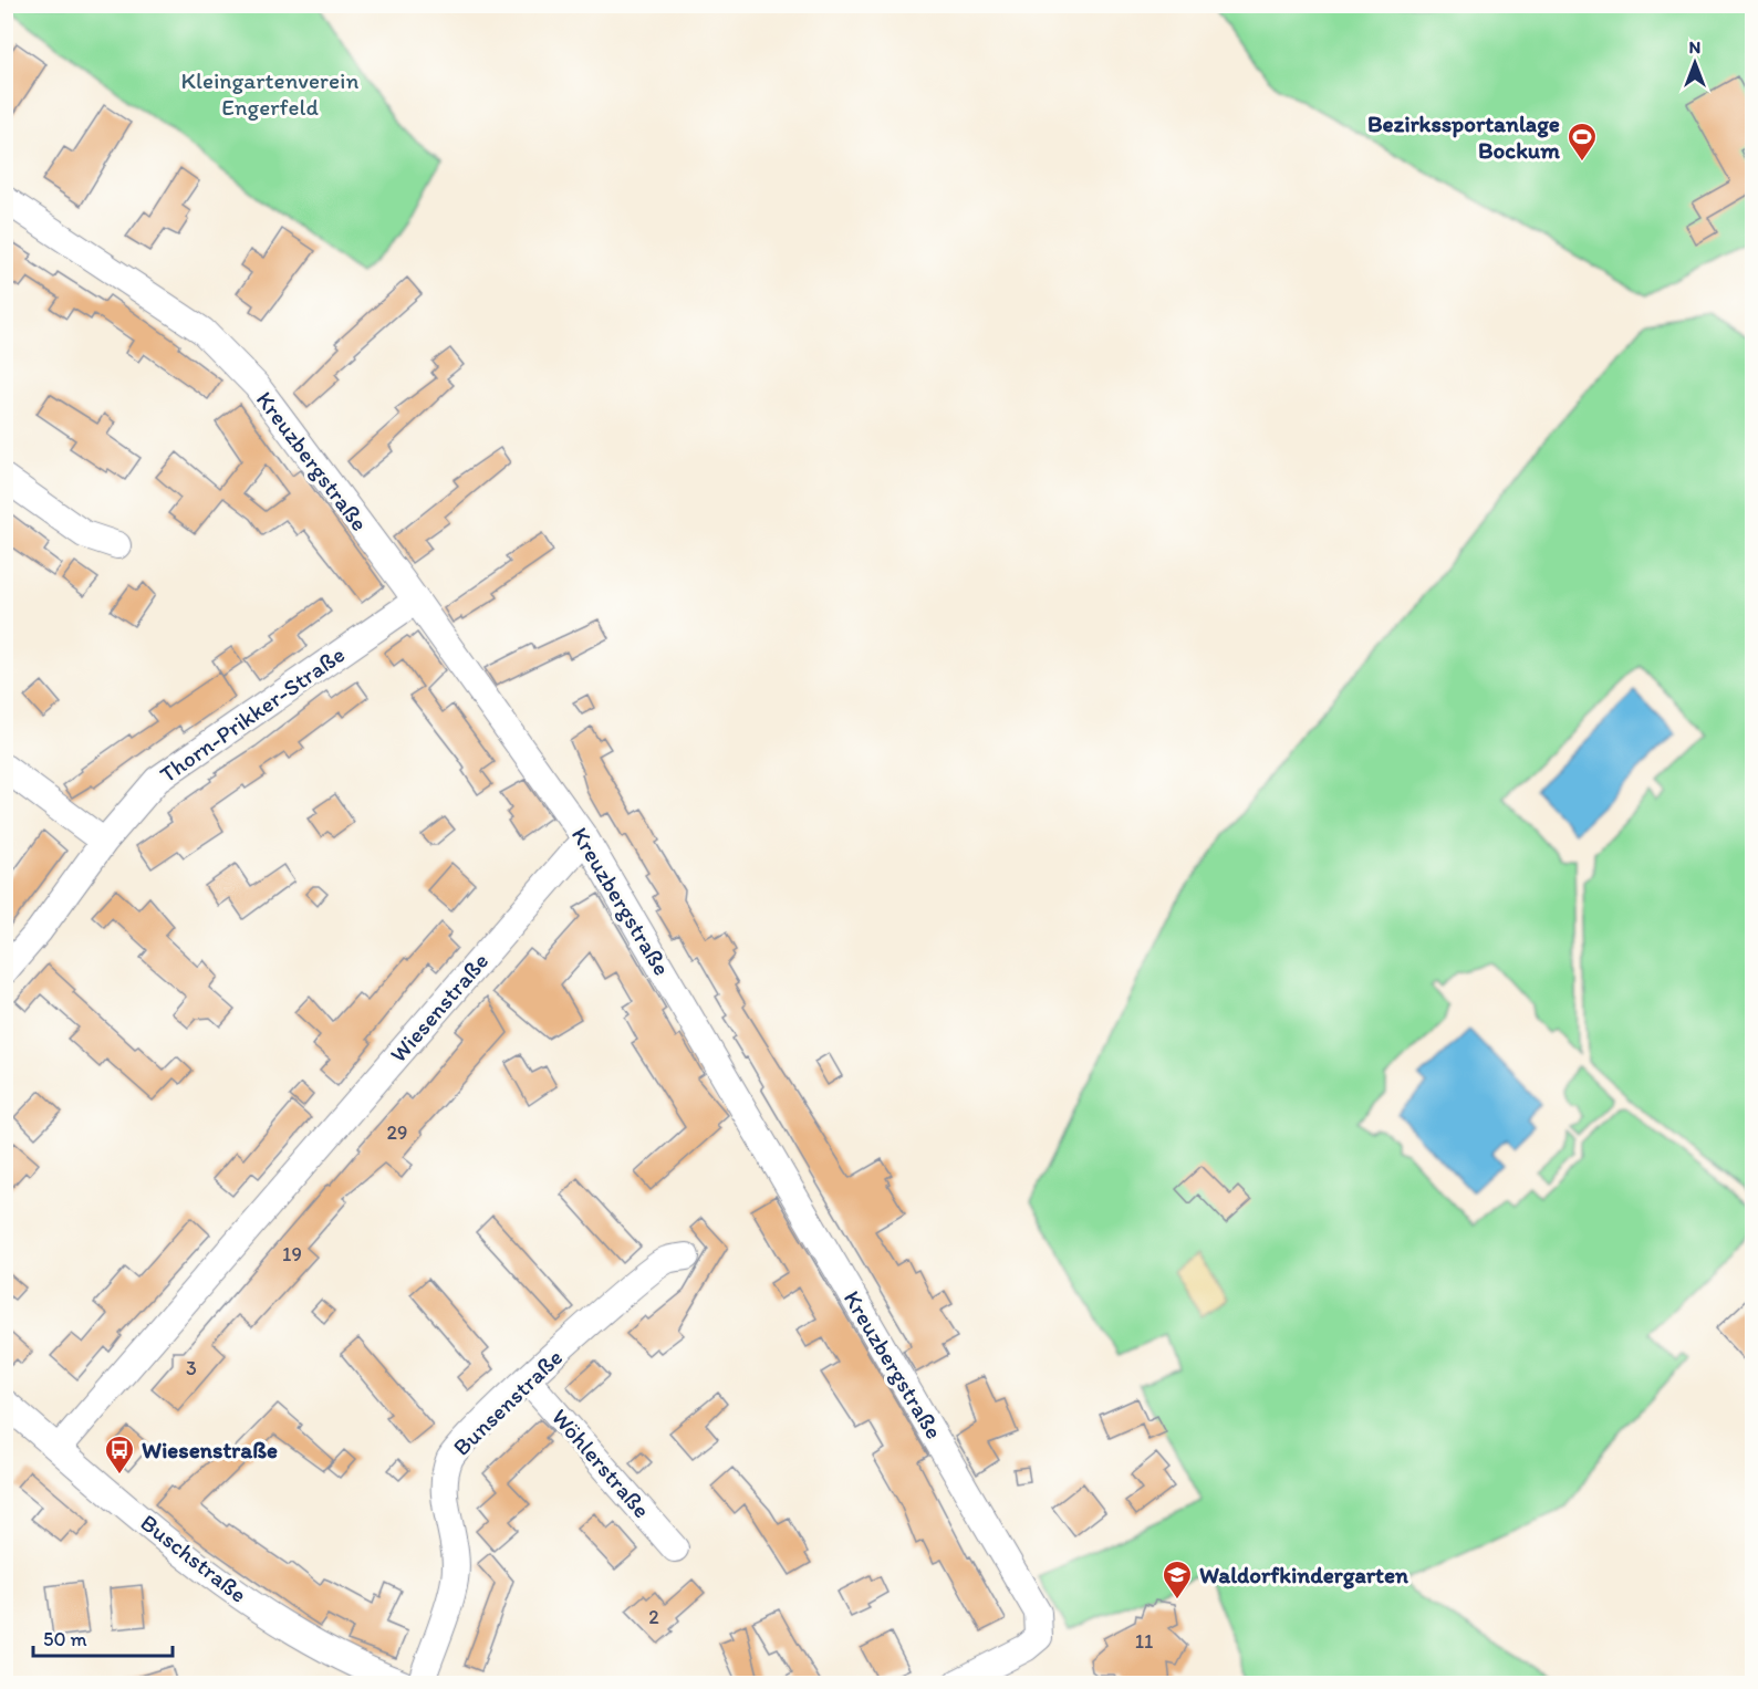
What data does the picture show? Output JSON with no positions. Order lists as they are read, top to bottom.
{
  "streets": {
    "street": [
      "Kreuzbergstraße",
      "Thorn-Prikker-Straße",
      "Wiesenstraße",
      "Bunsenstraße",
      "Wöhlerstraße",
      "Buschstraße"
    ]
  },
  "crossings": [
    ["Kreuzbergstraße", "Thorn-Prikker-Straße"],
    ["Kreuzbergstraße", "Wiesenstraße"],
    ["Wiesenstraße", "Buschstraße"],
    ["Bunsenstraße", "Wöhlerstraße"]
  ],
  "parks": ["Kleingartenverein Engerfeld"],
  "places": {
    "sports": ["Bezirkssportanlage Bockum"],
    "bus stop": ["Wiesenstraße"],
    "school or university": ["Waldorfkindergarten"]
  },
  "house_numbers": [
    "29",
    "19",
    "3",
    "2",
    "11"
  ],
  "scale_bar": "50 m",
  "north": "top"
}
